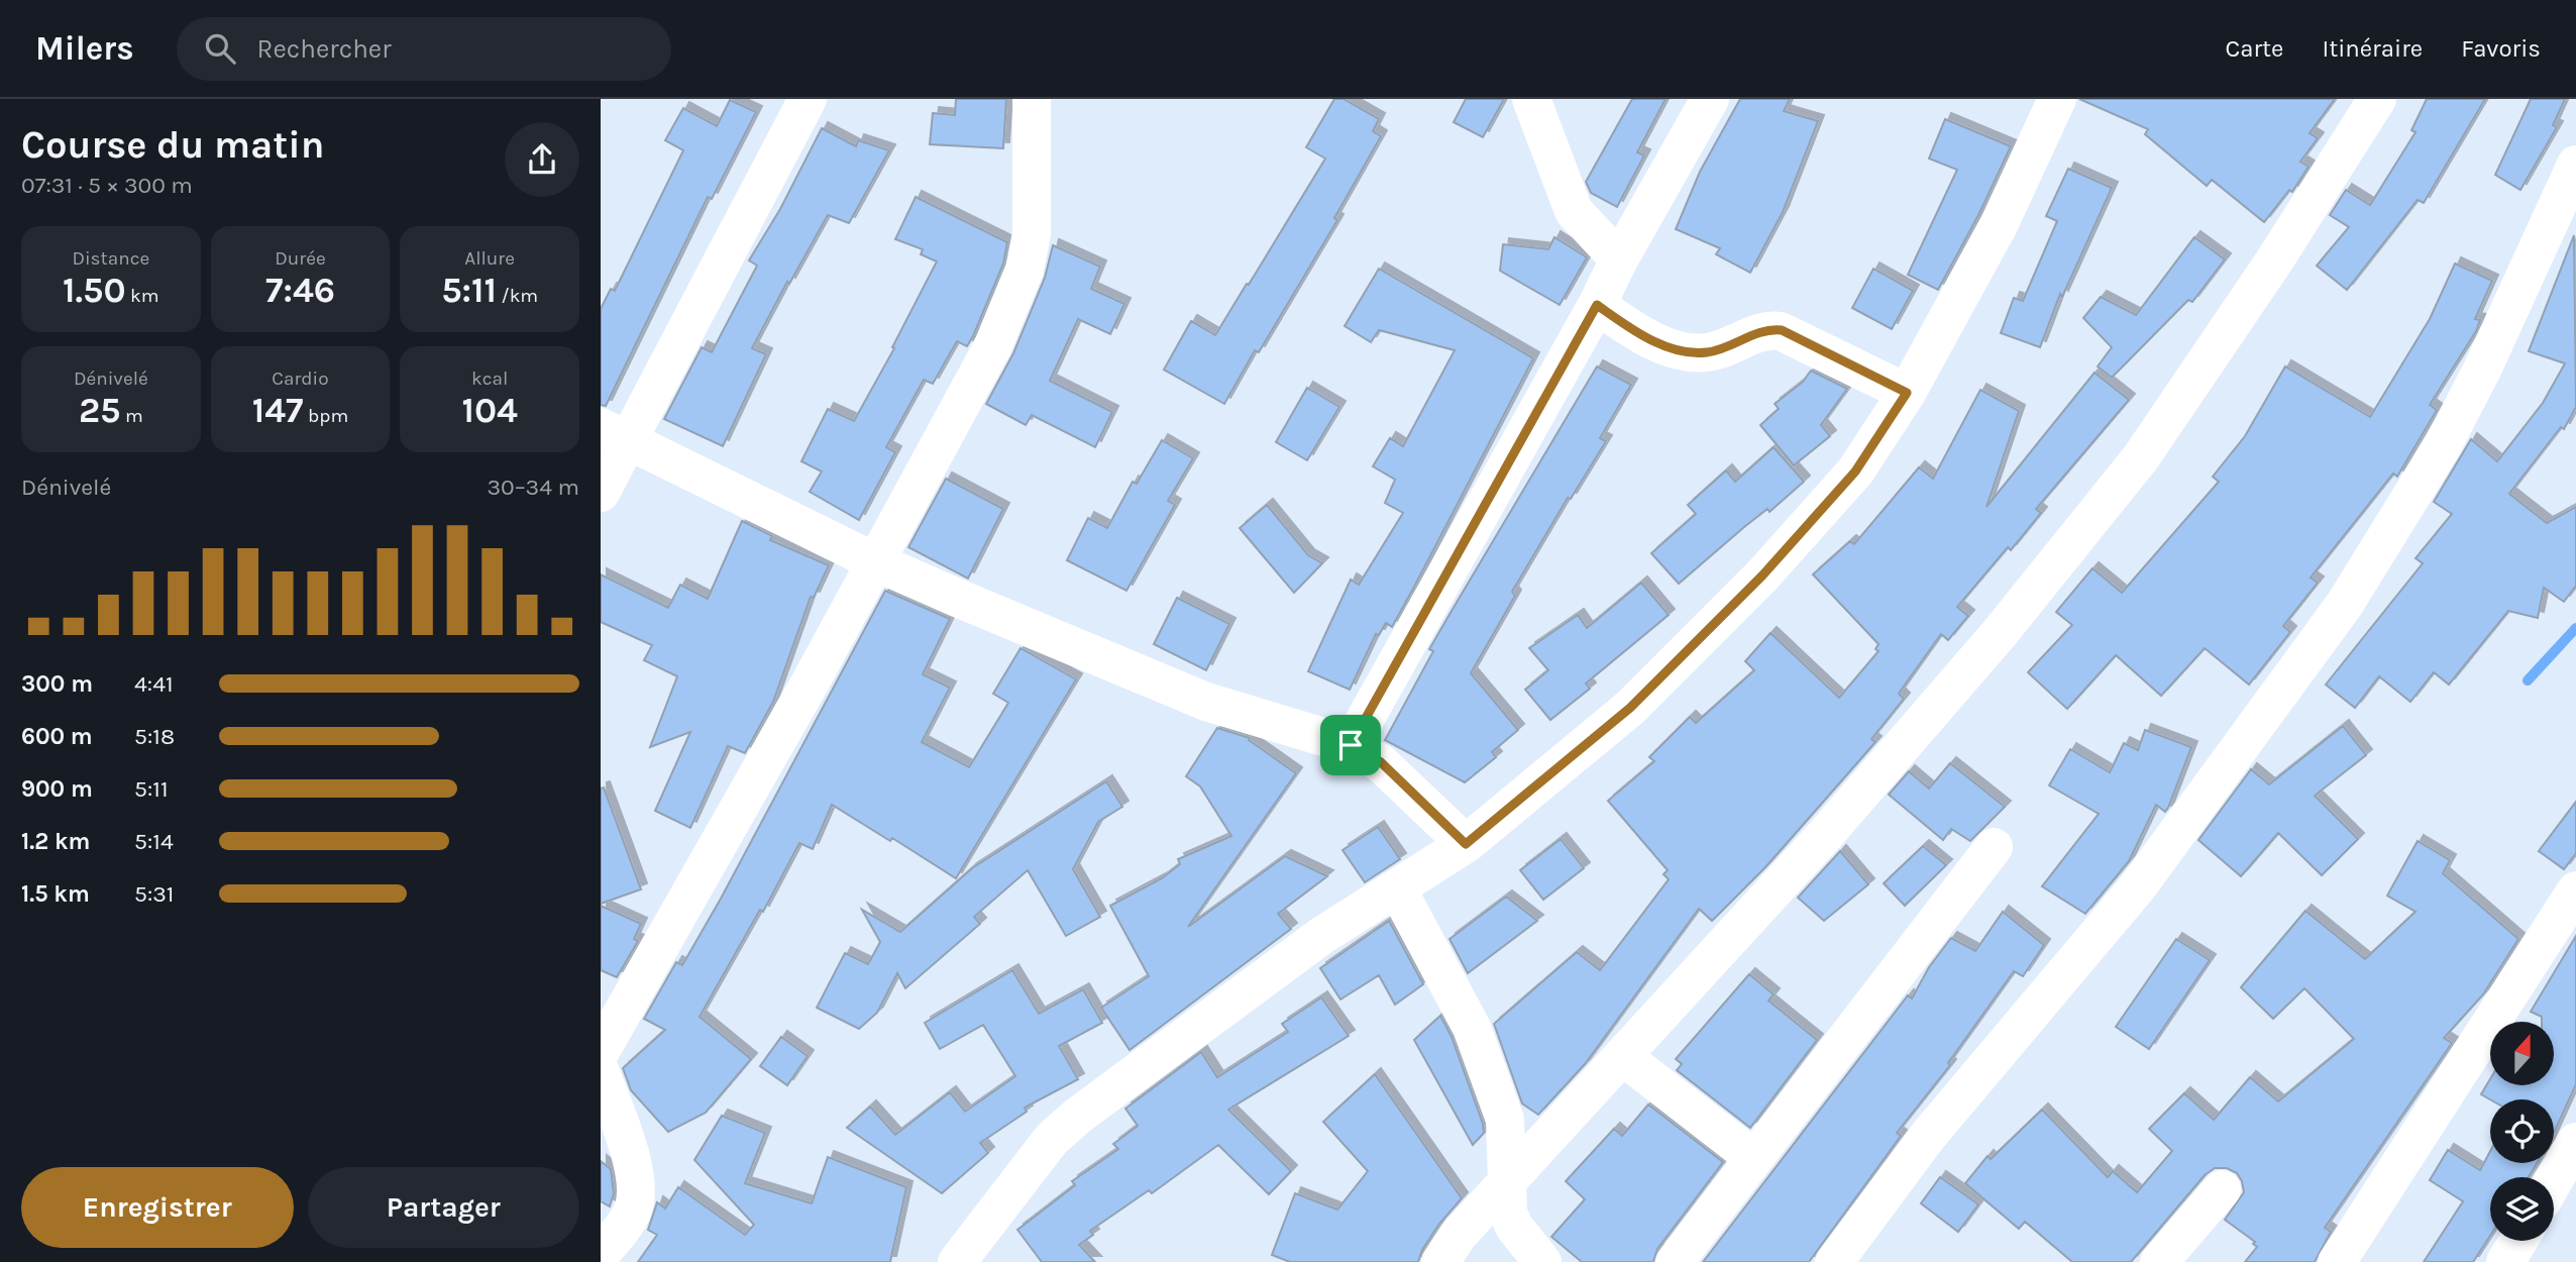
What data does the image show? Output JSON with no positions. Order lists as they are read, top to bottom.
{
  "north": "top",
  "page": {
    "header": "Milers",
    "search": "Rechercher",
    "nav": ["Carte", "Itinéraire", "Favoris"],
    "heading": ["Course du matin", "07:31 · 5 × 300 m"],
    "stats": [
      ["Distance", "1.50 km"],
      ["Durée", "7:46"],
      ["Allure", "5:11 /km"],
      ["Dénivelé", "25 m"],
      ["Cardio", "147 bpm"],
      ["kcal", "104"]
    ],
    "chart": ["Dénivelé", "30–34 m"],
    "list": [
      {
        "name": "300 m",
        "note": "4:41"
      },
      {
        "name": "600 m",
        "note": "5:18"
      },
      {
        "name": "900 m",
        "note": "5:11"
      },
      {
        "name": "1.2 km",
        "note": "5:14"
      },
      {
        "name": "1.5 km",
        "note": "5:31"
      }
    ],
    "buttons": ["Enregistrer", "Partager"]
  }
}
